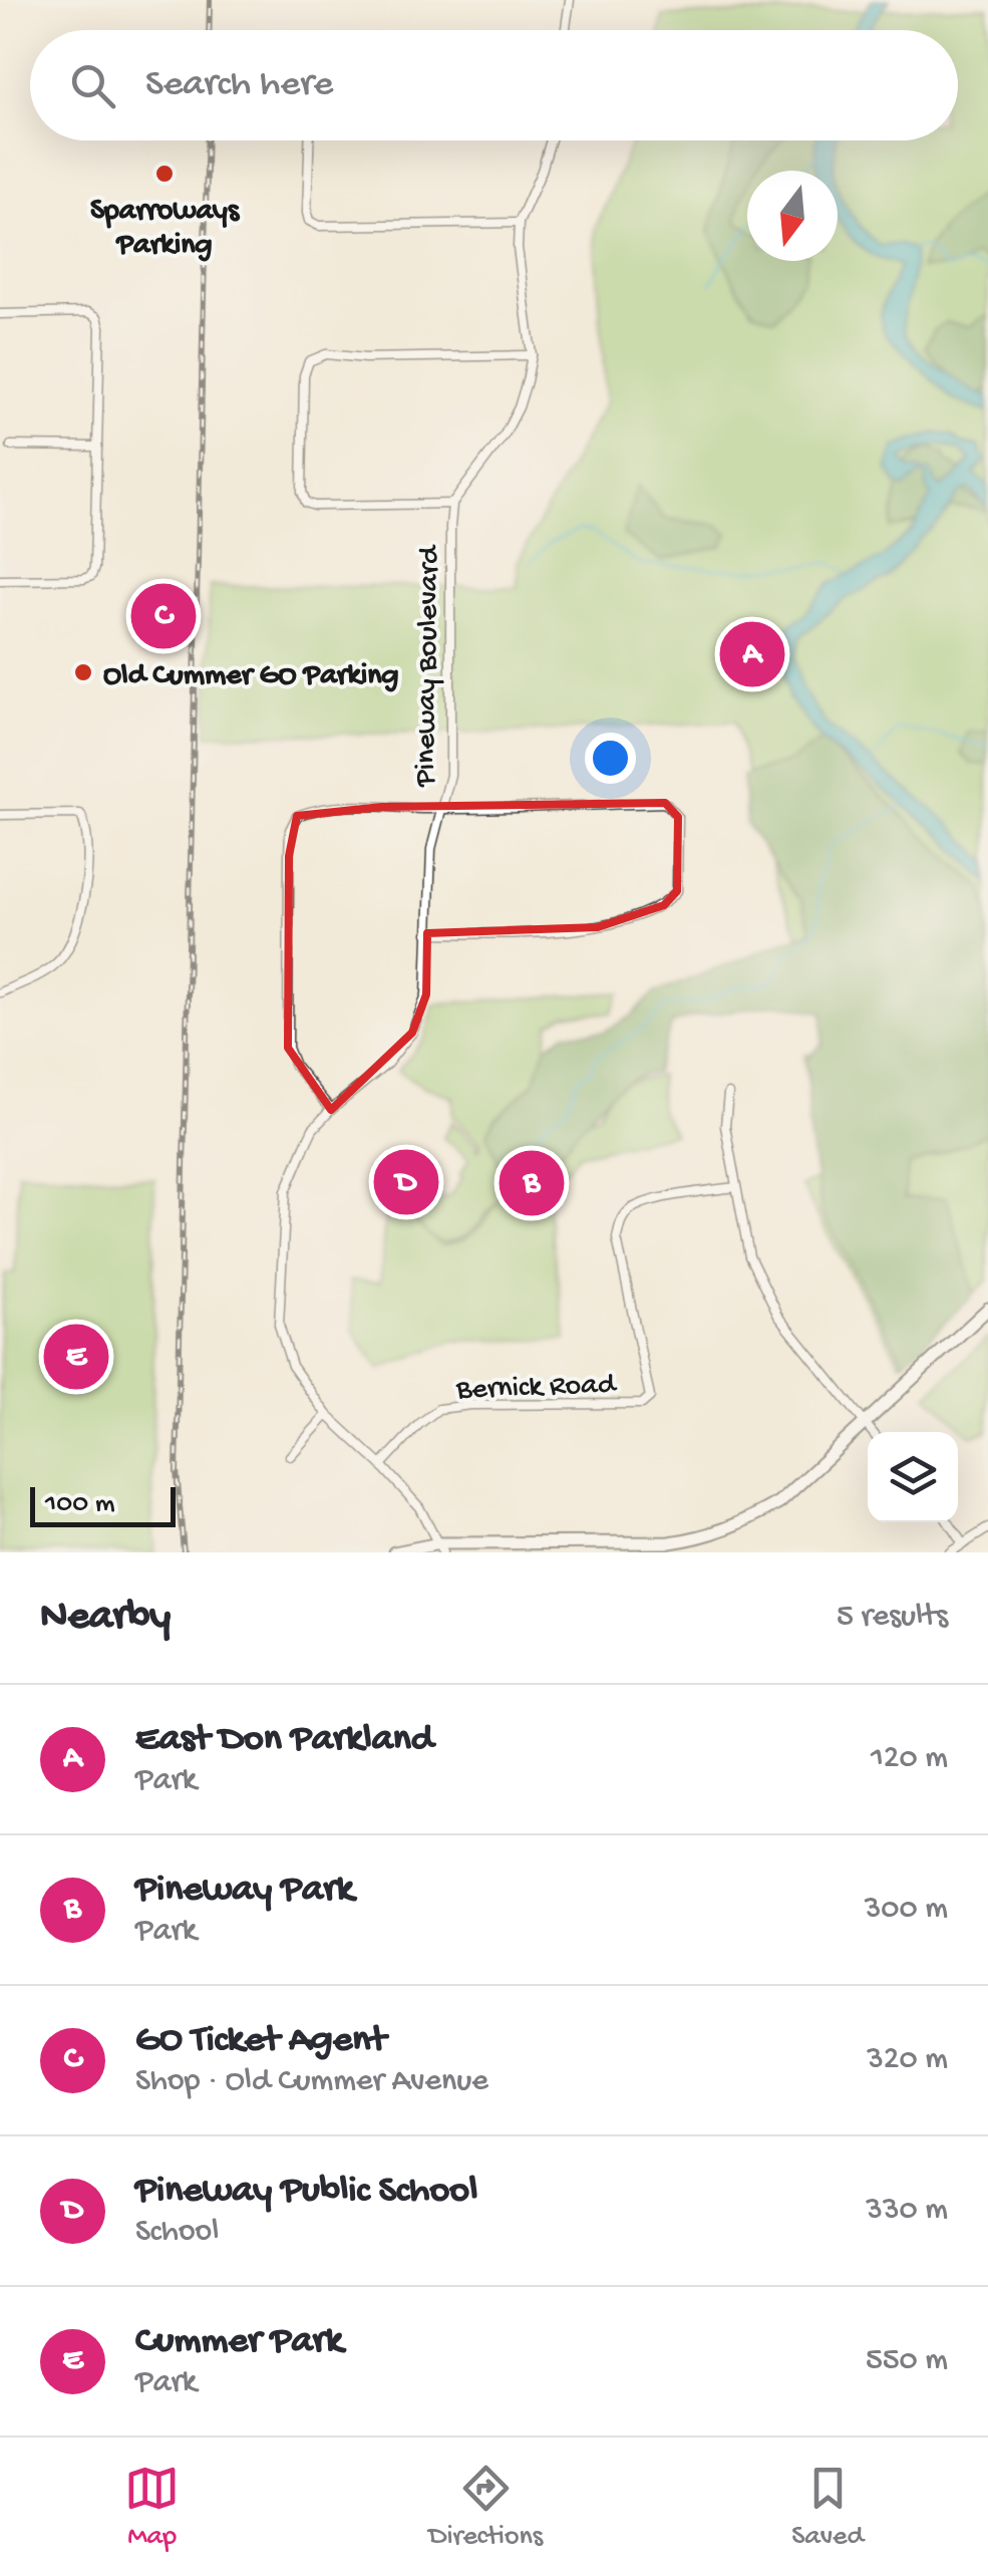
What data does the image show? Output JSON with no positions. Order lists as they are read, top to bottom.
{
  "streets": {
    "street": ["Pineway Boulevard", "Bernick Road"]
  },
  "crossings": [
    ["Pineway Boulevard", "Bernick Road"]
  ],
  "places": ["Sparroways Parking", "Old Cummer GO Parking"],
  "scale_bar": "100 m",
  "north": "bottom",
  "page": {
    "search": "Search here",
    "pins": [
      "C",
      "A",
      "D",
      "B",
      "E"
    ],
    "scale": "100 m",
    "heading": ["Nearby", "5 results"],
    "list": [
      {
        "mark": "A",
        "name": "East Don Parkland",
        "note": "Park",
        "value": "120 m"
      },
      {
        "mark": "B",
        "name": "Pineway Park",
        "note": "Park",
        "value": "300 m"
      },
      {
        "mark": "C",
        "name": "GO Ticket Agent",
        "note": "Shop · Old Cummer Avenue",
        "value": "320 m"
      },
      {
        "mark": "D",
        "name": "Pineway Public School",
        "note": "School",
        "value": "330 m"
      },
      {
        "mark": "E",
        "name": "Cummer Park",
        "note": "Park",
        "value": "550 m"
      }
    ],
    "nav": ["Map", "Directions", "Saved"]
  }
}
